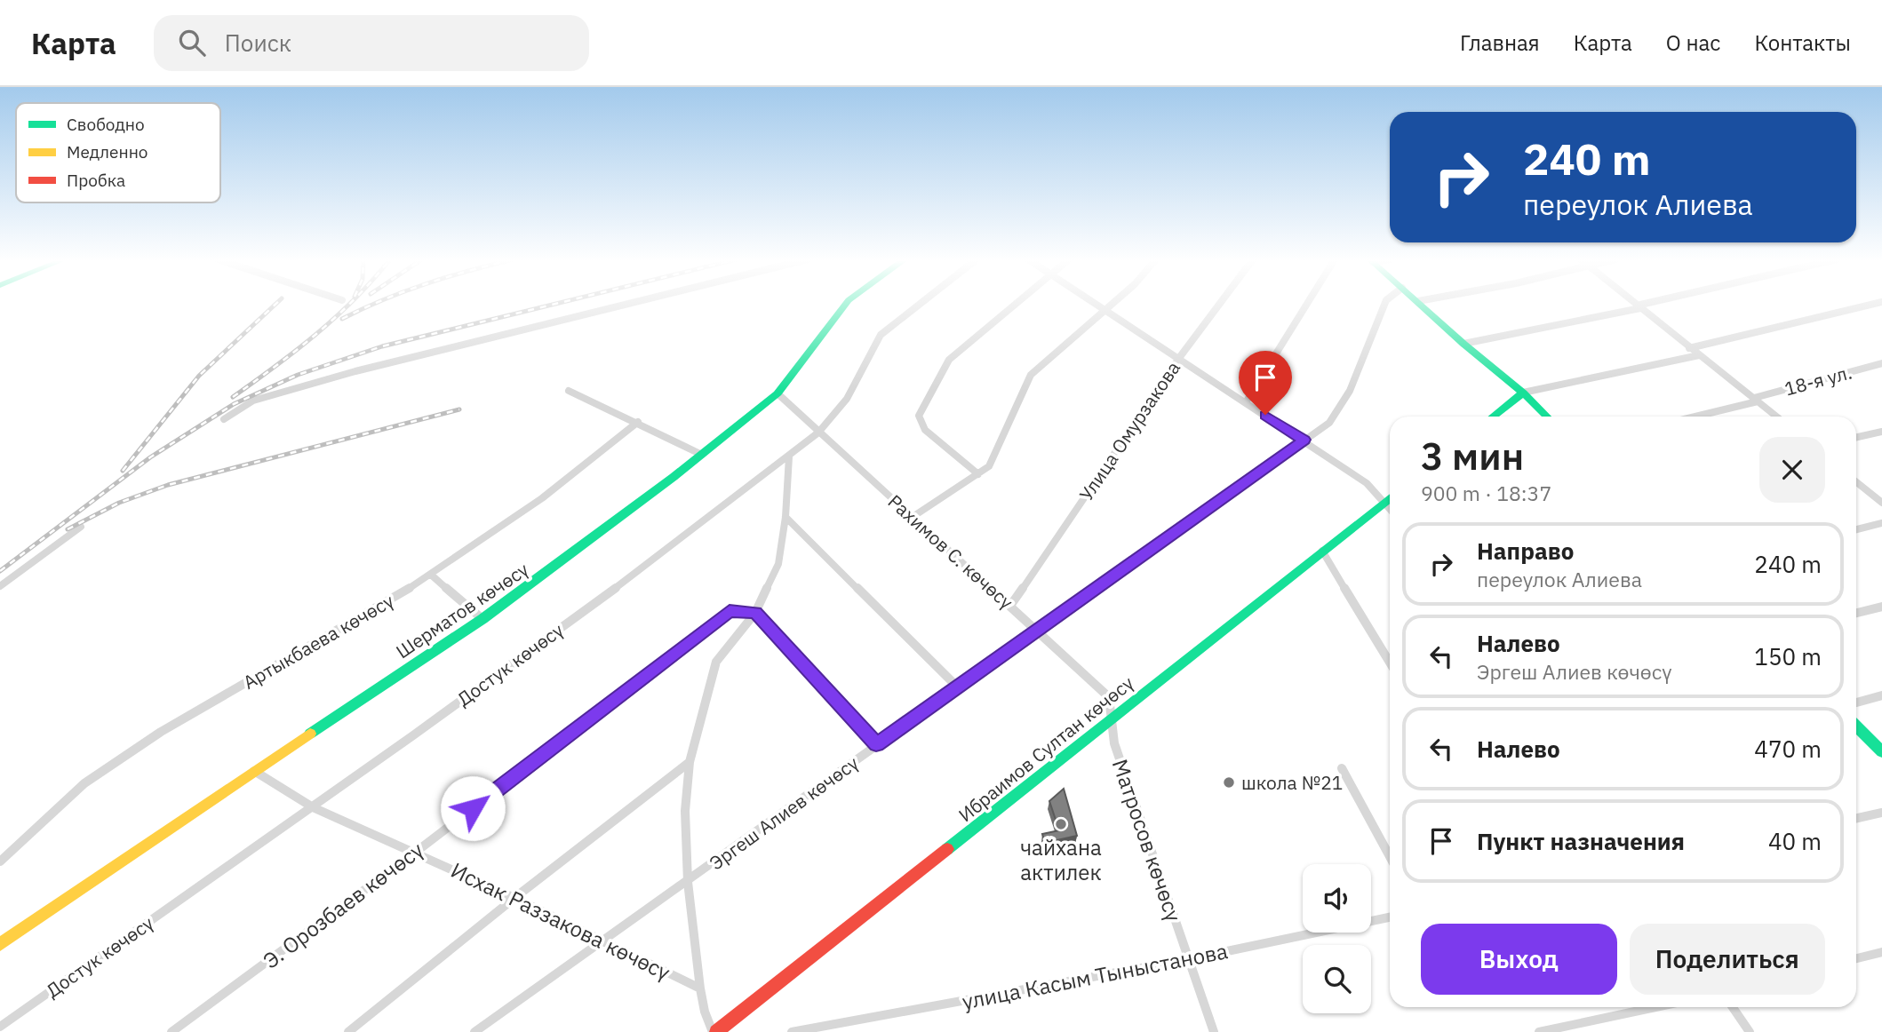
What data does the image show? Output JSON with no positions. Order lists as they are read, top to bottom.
{
  "streets": {
    "main road": ["Шерматов көчөсү", "Ибраимов Султан көчөсү"],
    "street": [
      "18-я ул.",
      "Улица Омурзакова",
      "Рахимов С. көчөсү",
      "Артыкбаева көчөсү",
      "Достук көчөсү",
      "Эргеш Алиев көчөсү",
      "Матросов көчөсү",
      "Э. Орозбаев көчөсү",
      "Исхак Раззакова көчөсү",
      "улица Касым Тыныстанова"
    ]
  },
  "crossings": [
    ["Улица Омурзакова", "Рахимов С. көчөсү"],
    ["Рахимов С. көчөсү", "Шерматов көчөсү"],
    ["Рахимов С. көчөсү", "Достук көчөсү"],
    ["Рахимов С. көчөсү", "Ибраимов Султан көчөсү"],
    ["Рахимов С. көчөсү", "Эргеш Алиев көчөсү"],
    ["Рахимов С. көчөсү", "Матросов көчөсү"],
    ["Шерматов көчөсү", "Исхак Раззакова көчөсү"],
    ["Достук көчөсү", "Исхак Раззакова көчөсү"],
    ["Ибраимов Султан көчөсү", "Матросов көчөсү"],
    ["Эргеш Алиев көчөсү", "Исхак Раззакова көчөсү"],
    ["Матросов көчөсү", "улица Касым Тыныстанова"],
    ["Э. Орозбаев көчөсү", "Исхак Раззакова көчөсү"]
  ],
  "places": ["школа №21", "чайхана актилек"],
  "legend": ["Свободно", "Медленно", "Пробка"],
  "page": {
    "header": "Карта",
    "search": "Поиск",
    "nav": [
      "Главная",
      "Карта",
      "О нас",
      "Контакты"
    ],
    "turn": ["240 m", "переулок Алиева"],
    "heading": ["3 мин", "900 m · 18:37"],
    "list": [
      {
        "name": "Направо",
        "note": "переулок Алиева",
        "value": "240 m"
      },
      {
        "name": "Налево",
        "note": "Эргеш Алиев көчөсү",
        "value": "150 m"
      },
      {
        "name": "Налево",
        "value": "470 m"
      },
      {
        "name": "Пункт назначения",
        "value": "40 m"
      }
    ],
    "buttons": ["Выход", "Поделиться"]
  }
}
